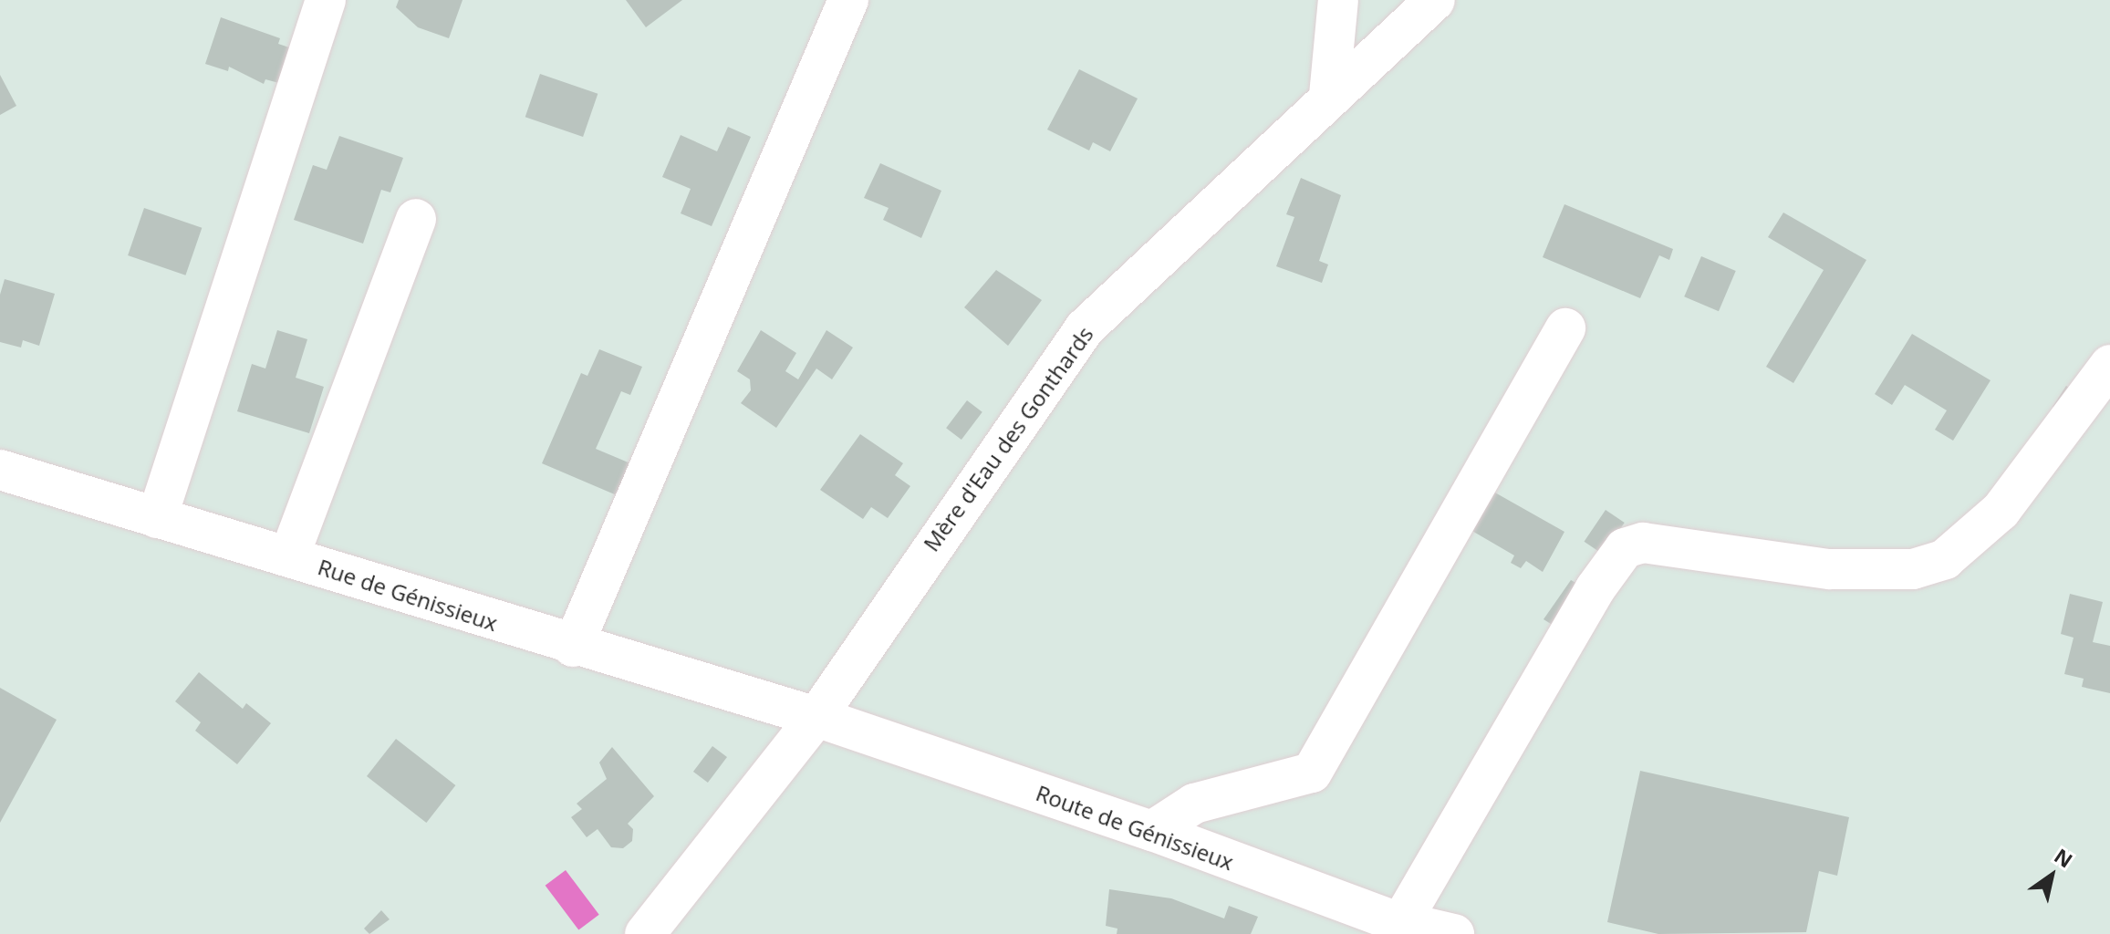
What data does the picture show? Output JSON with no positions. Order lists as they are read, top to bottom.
{
  "streets": {
    "street": ["Mère d'Eau des Gonthards", "Rue de Génissieux", "Route de Génissieux"]
  },
  "crossings": [
    ["Mère d'Eau des Gonthards", "Rue de Génissieux"],
    ["Mère d'Eau des Gonthards", "Route de Génissieux"],
    ["Rue de Génissieux", "Route de Génissieux"]
  ],
  "north": "top right"
}
